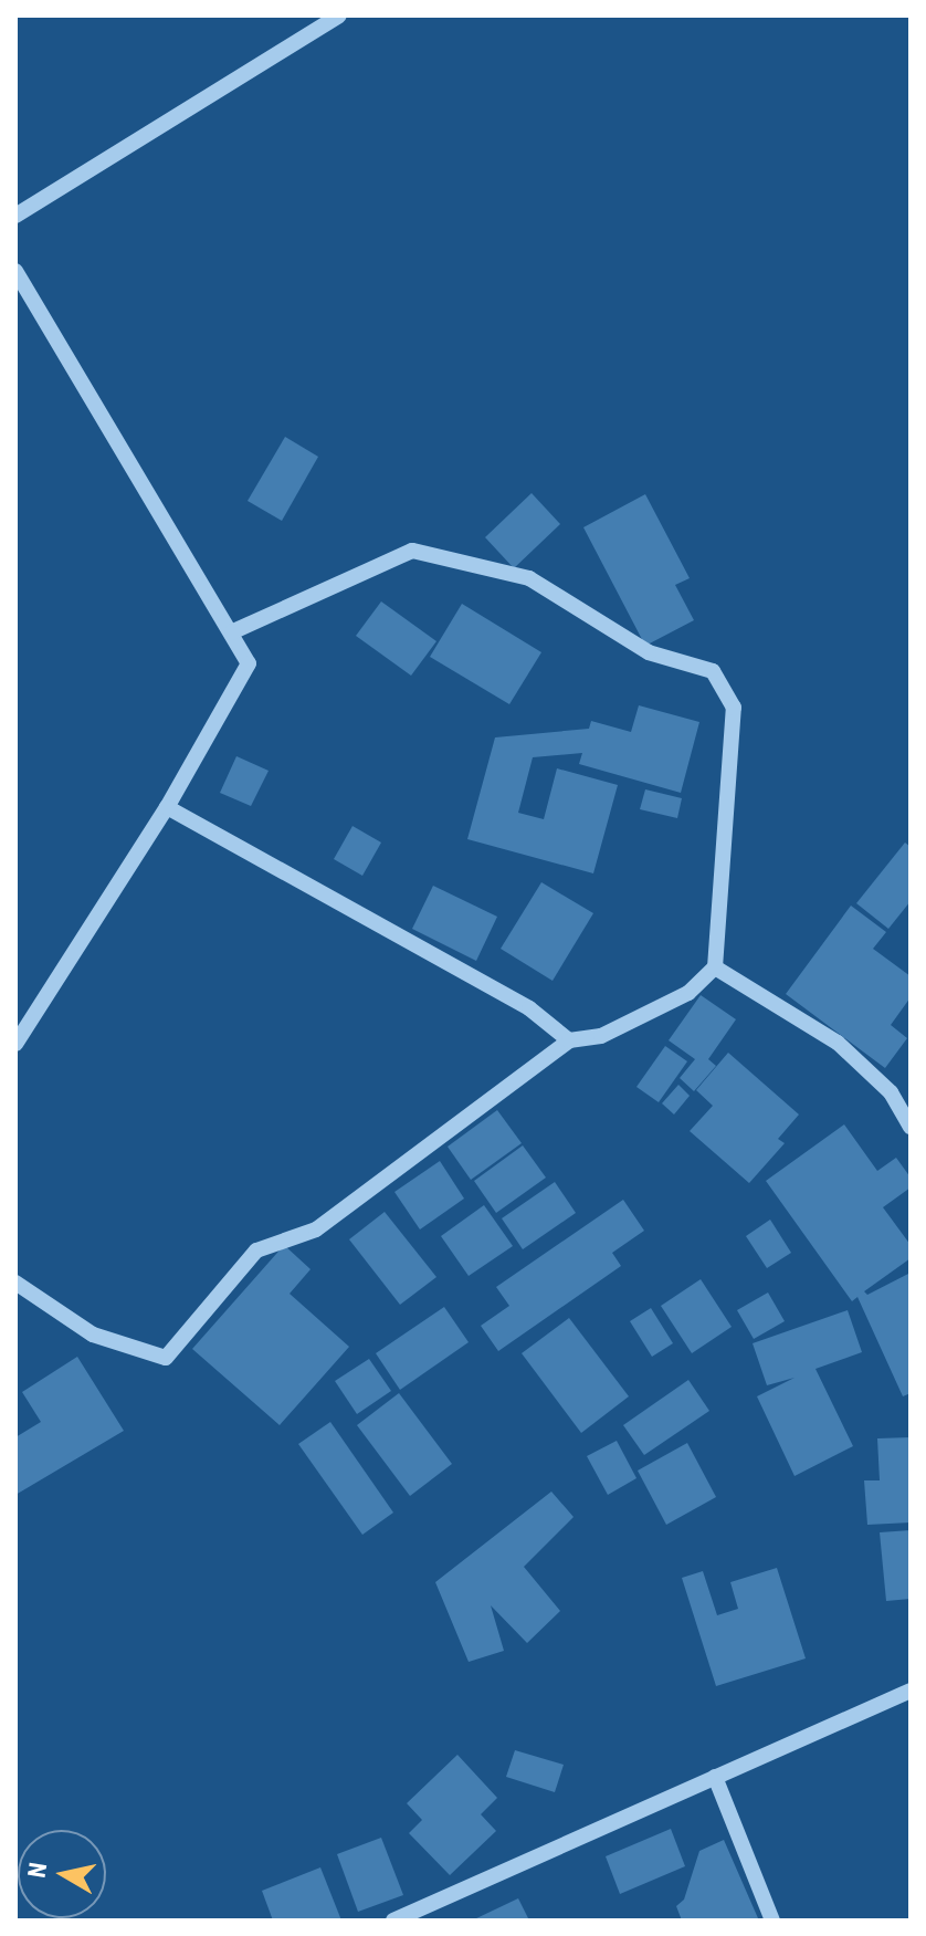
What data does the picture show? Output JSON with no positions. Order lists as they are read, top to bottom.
{
  "north": "left"
}
